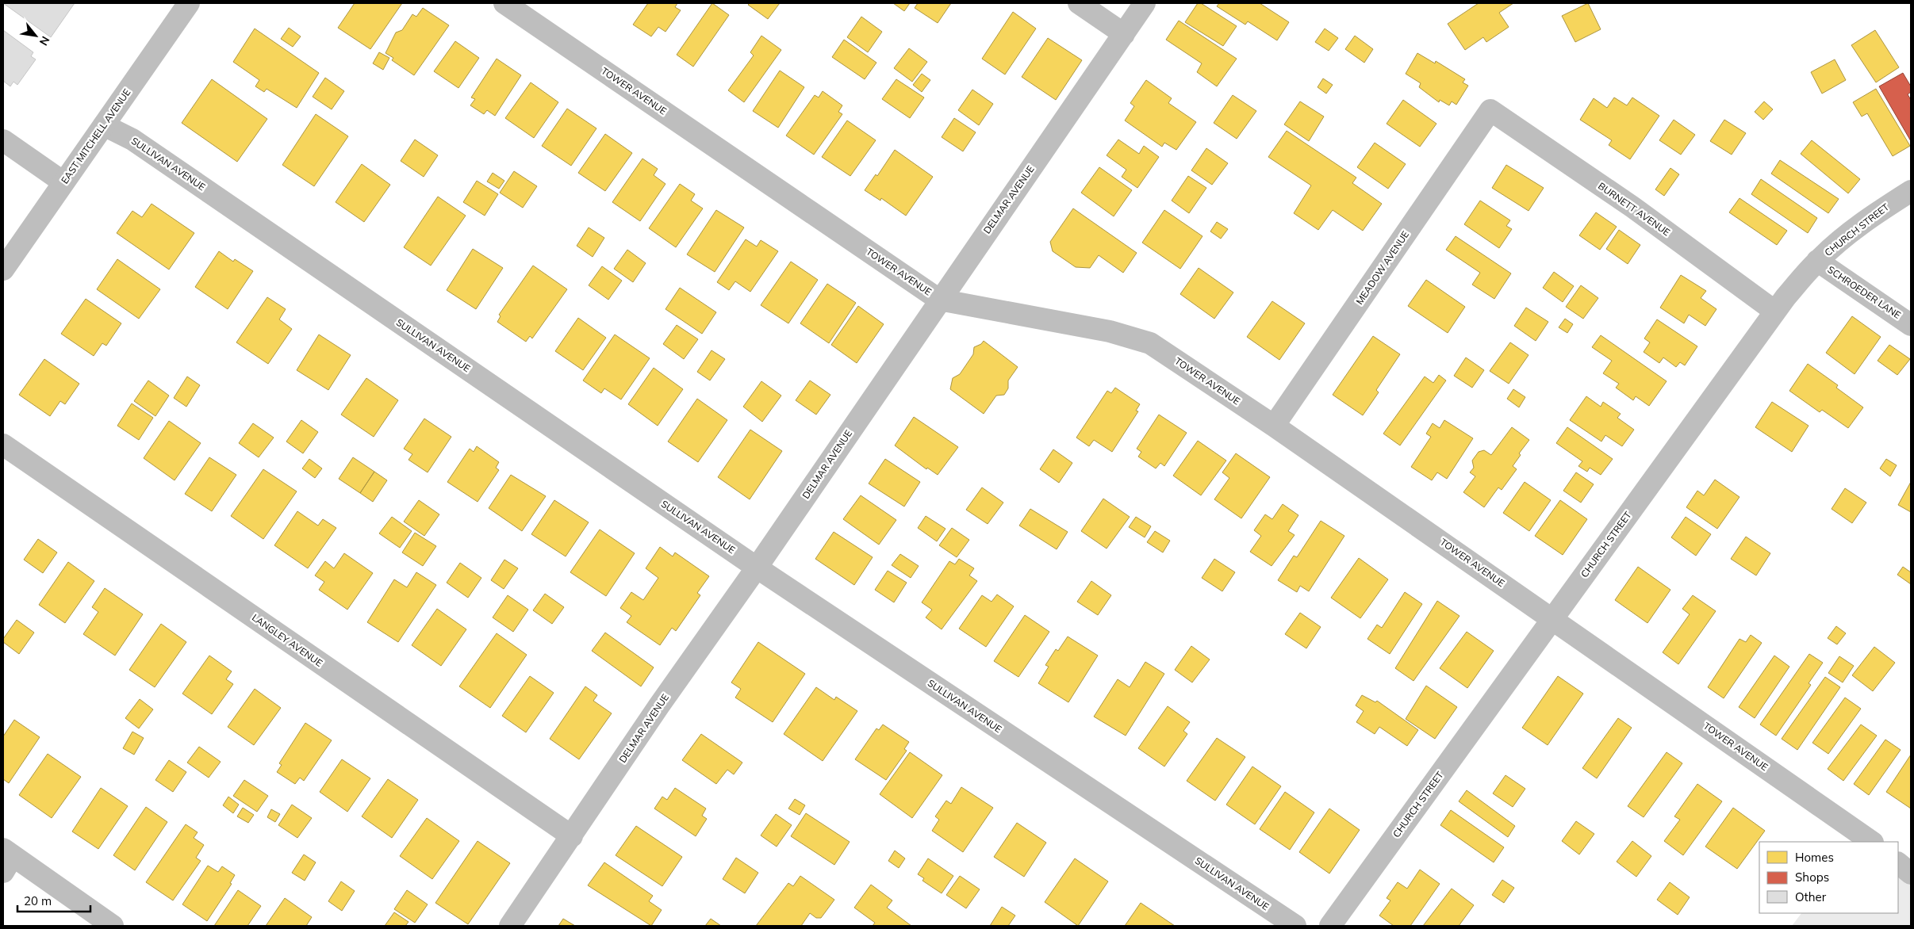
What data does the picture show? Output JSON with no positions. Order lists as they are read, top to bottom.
{
  "streets": {
    "street": [
      "TOWER AVENUE",
      "EAST MITCHELL AVENUE",
      "SULLIVAN AVENUE",
      "DELMAR AVENUE",
      "BURNETT AVENUE",
      "CHURCH STREET",
      "MEADOW AVENUE",
      "SCHROEDER LANE",
      "LANGLEY AVENUE"
    ]
  },
  "crossings": [
    ["TOWER AVENUE", "DELMAR AVENUE"],
    ["TOWER AVENUE", "CHURCH STREET"],
    ["TOWER AVENUE", "MEADOW AVENUE"],
    ["EAST MITCHELL AVENUE", "SULLIVAN AVENUE"],
    ["SULLIVAN AVENUE", "DELMAR AVENUE"],
    ["DELMAR AVENUE", "LANGLEY AVENUE"],
    ["BURNETT AVENUE", "CHURCH STREET"],
    ["BURNETT AVENUE", "MEADOW AVENUE"],
    ["CHURCH STREET", "SCHROEDER LANE"]
  ],
  "legend": ["Homes", "Shops", "Other"],
  "scale_bar": "20 m",
  "north": "bottom right"
}
